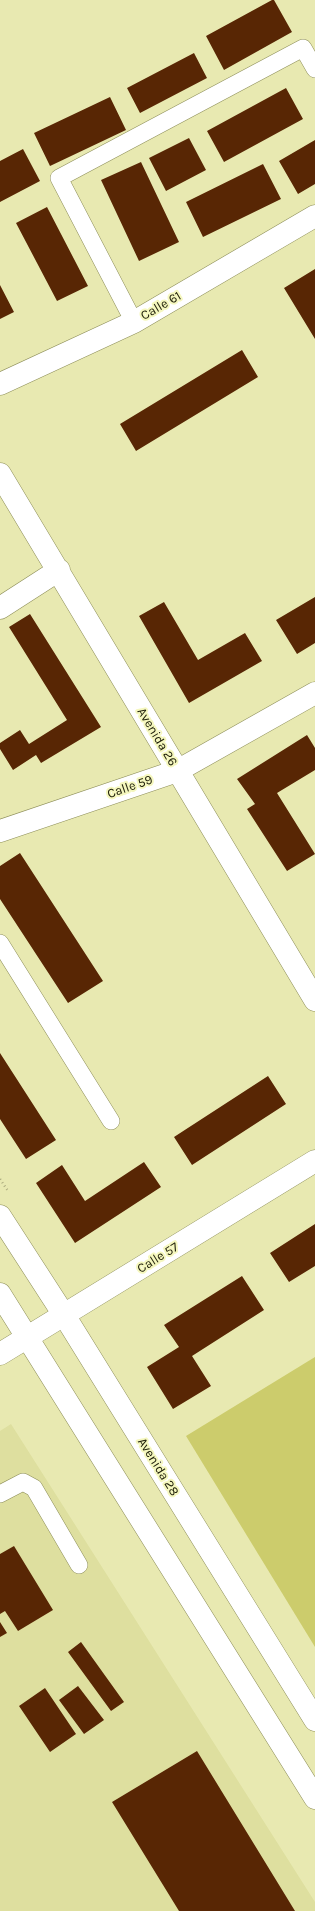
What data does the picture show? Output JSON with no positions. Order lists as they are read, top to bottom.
{
  "streets": {
    "street": [
      "Calle 61",
      "Avenida 26",
      "Calle 59",
      "Calle 57",
      "Avenida 28"
    ]
  },
  "crossings": [
    ["Avenida 26", "Calle 59"],
    ["Calle 57", "Avenida 28"]
  ]
}
